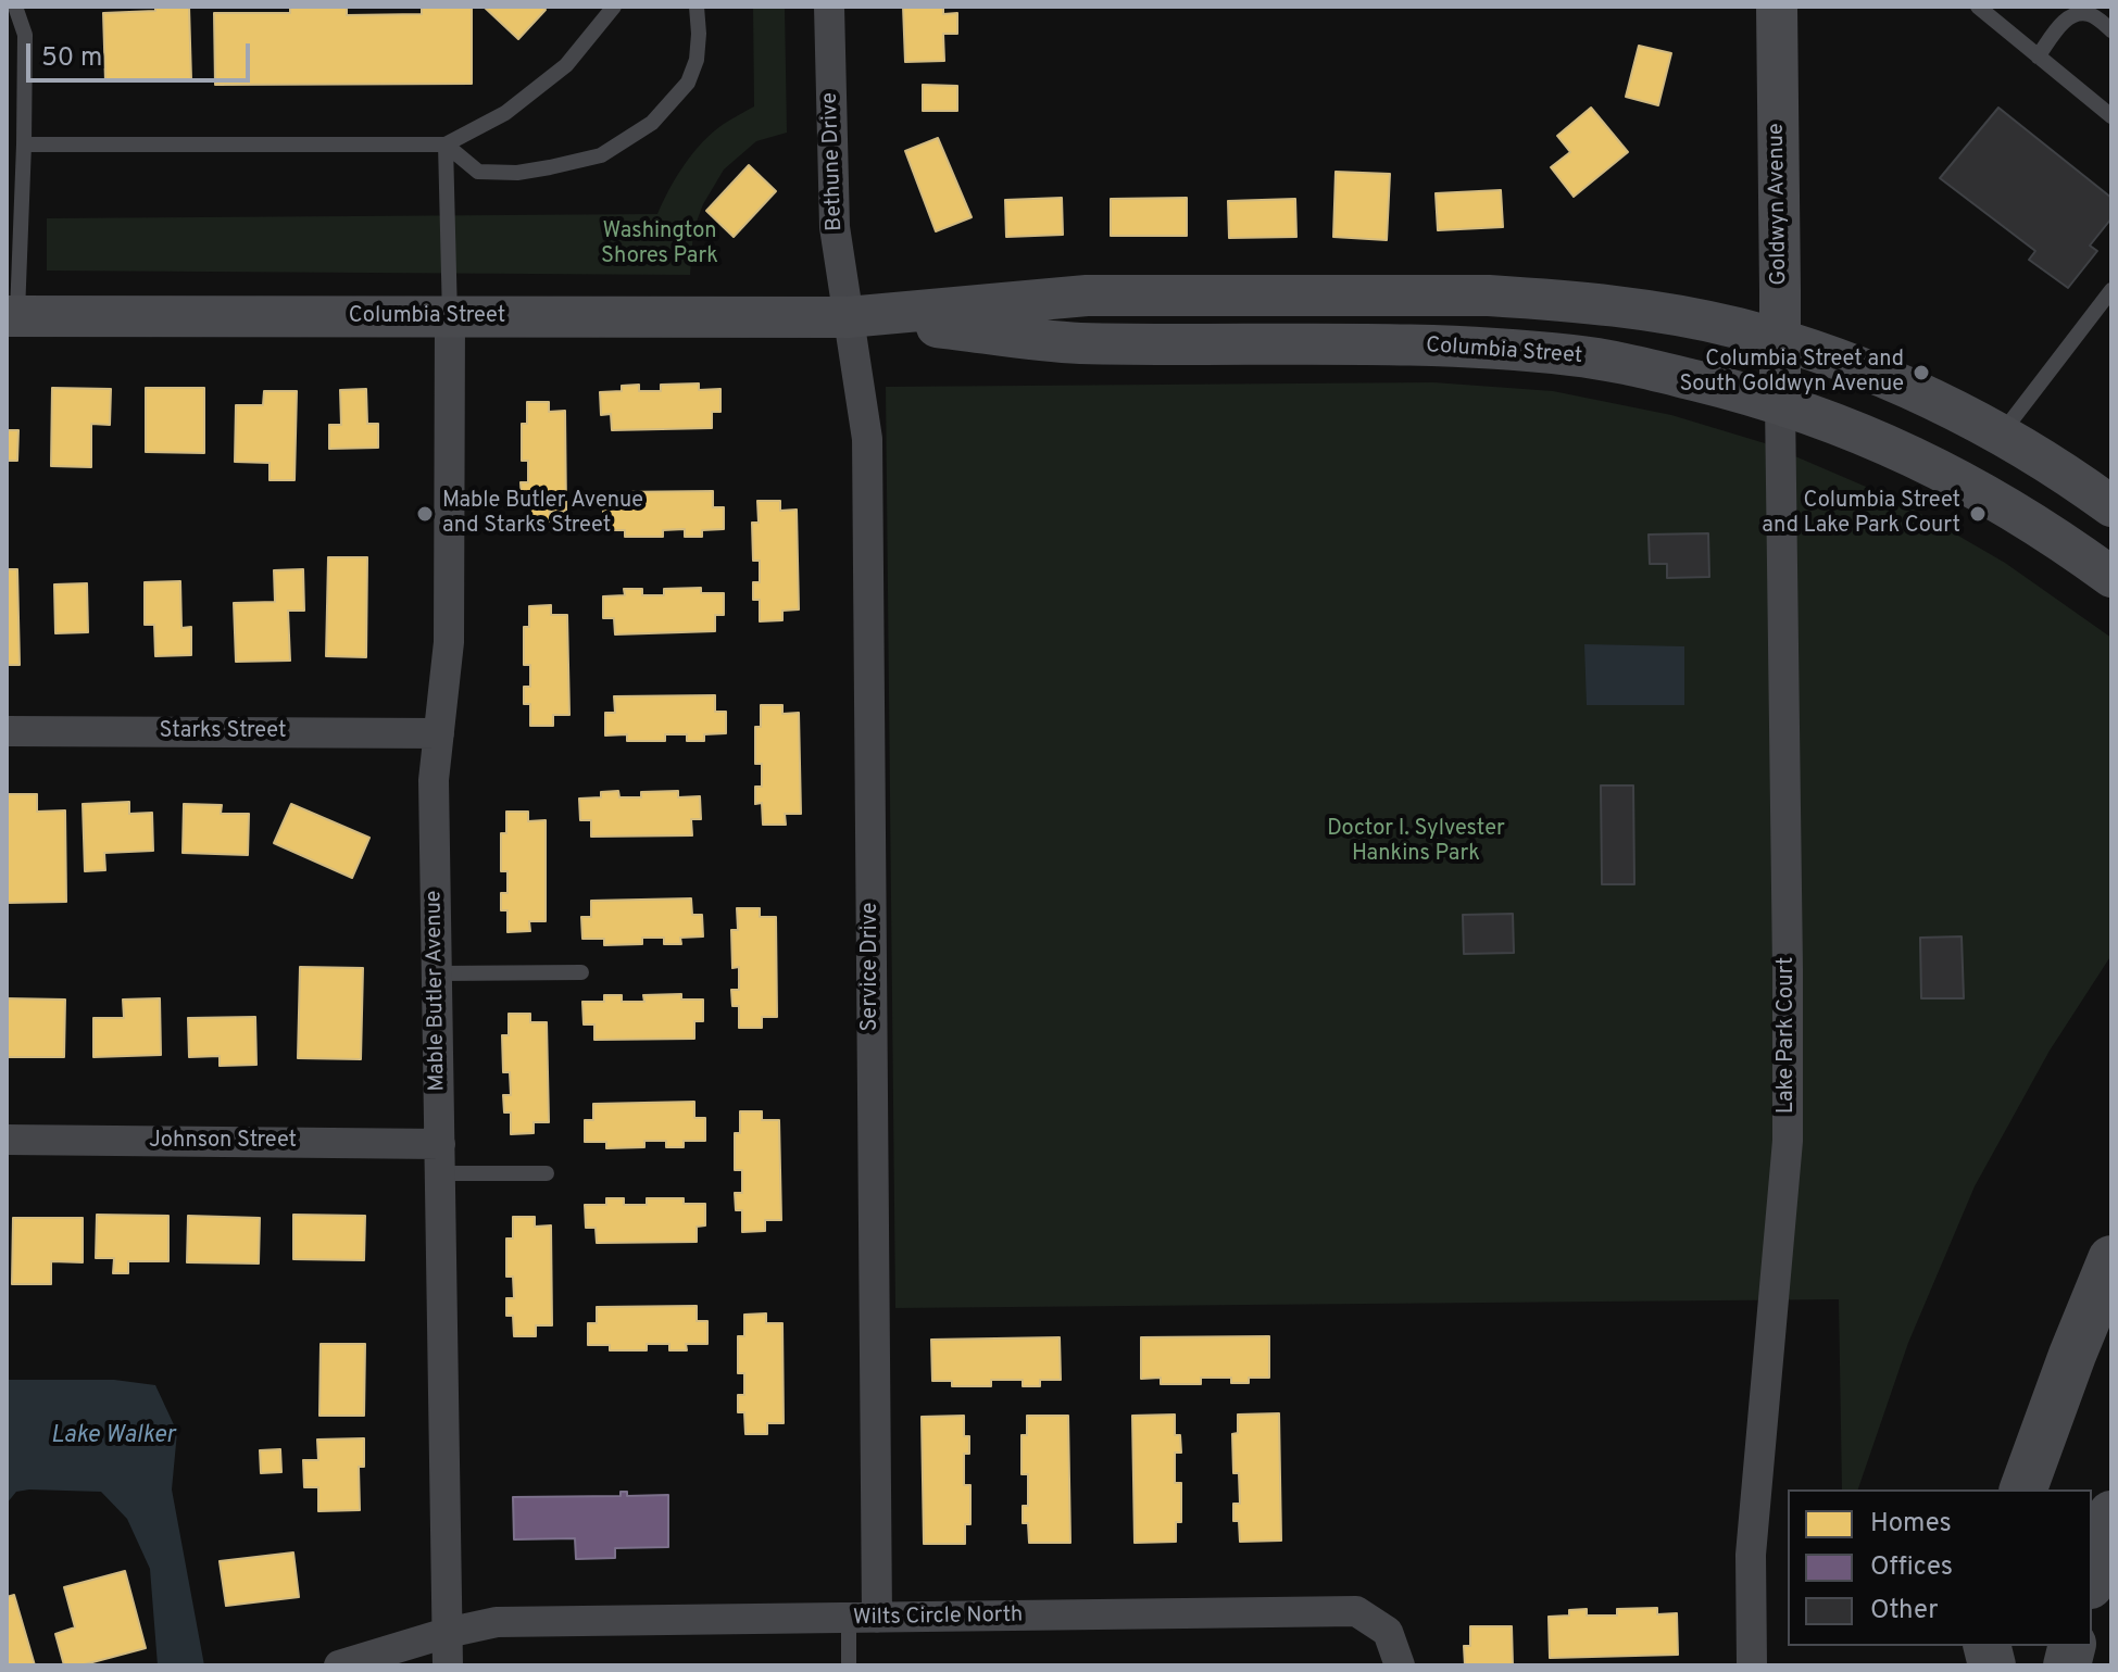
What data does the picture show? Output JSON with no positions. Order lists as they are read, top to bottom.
{
  "streets": {
    "street": [
      "Bethune Drive",
      "Goldwyn Avenue",
      "Columbia Street",
      "Starks Street",
      "Service Drive",
      "Mable Butler Avenue",
      "Lake Park Court",
      "Johnson Street",
      "Wilts Circle North"
    ]
  },
  "crossings": [
    ["Bethune Drive", "Columbia Street"],
    ["Bethune Drive", "Service Drive"],
    ["Goldwyn Avenue", "Columbia Street"],
    ["Goldwyn Avenue", "Lake Park Court"],
    ["Columbia Street", "Service Drive"],
    ["Columbia Street", "Mable Butler Avenue"],
    ["Columbia Street", "Lake Park Court"],
    ["Starks Street", "Mable Butler Avenue"],
    ["Service Drive", "Wilts Circle North"],
    ["Mable Butler Avenue", "Johnson Street"],
    ["Mable Butler Avenue", "Wilts Circle North"]
  ],
  "water": ["Lake Walker"],
  "parks": ["Washington Shores Park", "Doctor I. Sylvester Hankins Park"],
  "places": ["Columbia Street and South Goldwyn Avenue", "Mable Butler Avenue and Starks Street", "Columbia Street and Lake Park Court"],
  "legend": ["Homes", "Offices", "Other"],
  "scale_bar": "50 m"
}
